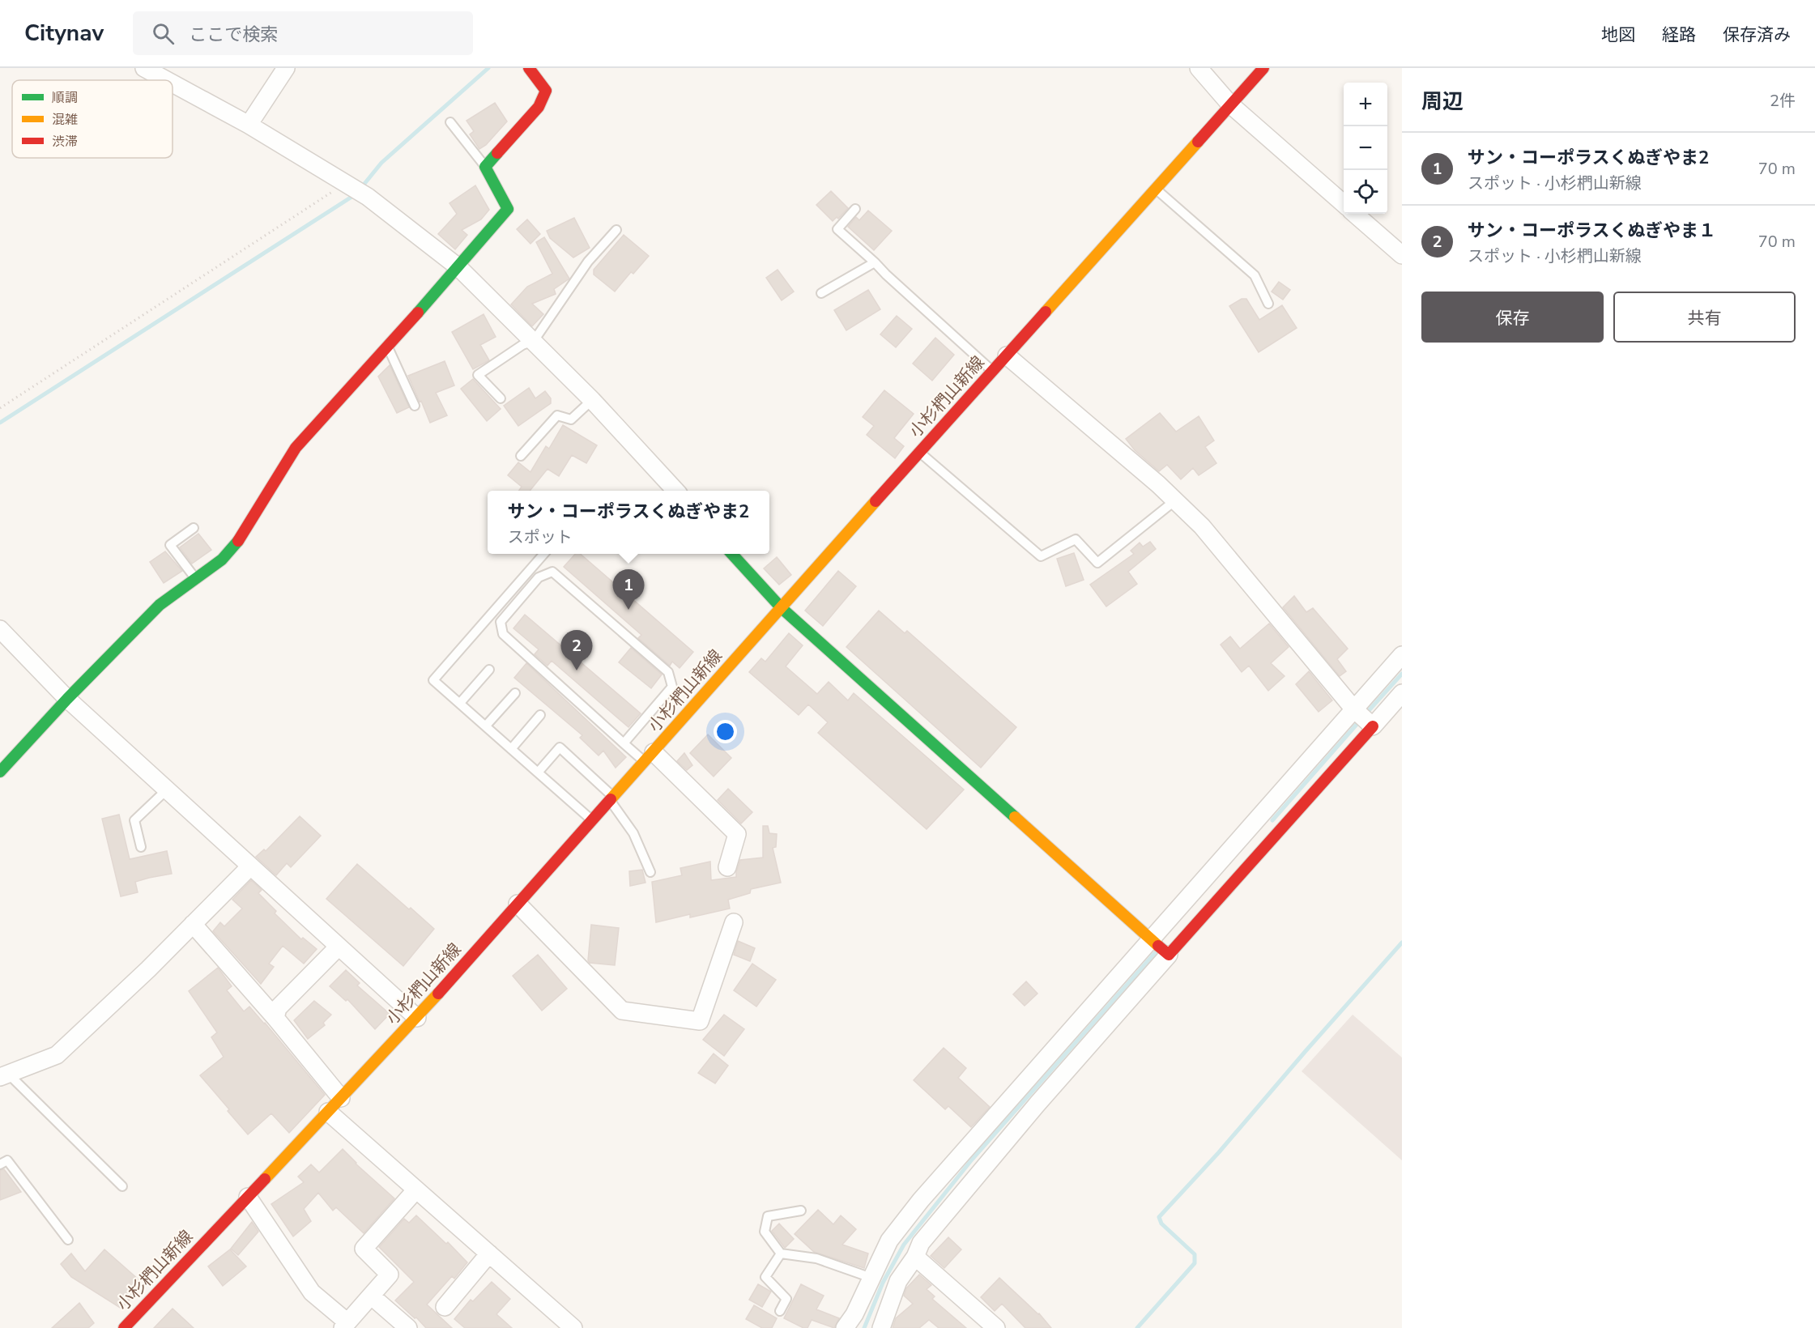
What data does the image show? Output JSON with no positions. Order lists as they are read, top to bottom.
{
  "streets": {
    "street": ["小杉椚山新線"]
  },
  "legend": ["順調", "混雑", "渋滞"],
  "page": {
    "header": "Citynav",
    "search": "ここで検索",
    "nav": ["地図", "経路", "保存済み"],
    "heading": ["周辺", "2件"],
    "map_buttons": ["+", "−"],
    "list": [
      {
        "mark": "1",
        "name": "サン・コーポラスくぬぎやま2",
        "note": "スポット · 小杉椚山新線",
        "value": "70 m"
      },
      {
        "mark": "2",
        "name": "サン・コーポラスくぬぎやま１",
        "note": "スポット · 小杉椚山新線",
        "value": "70 m"
      }
    ],
    "buttons": ["保存", "共有"],
    "popup": ["サン・コーポラスくぬぎやま2", "スポット"],
    "pins": ["1", "2"]
  }
}
